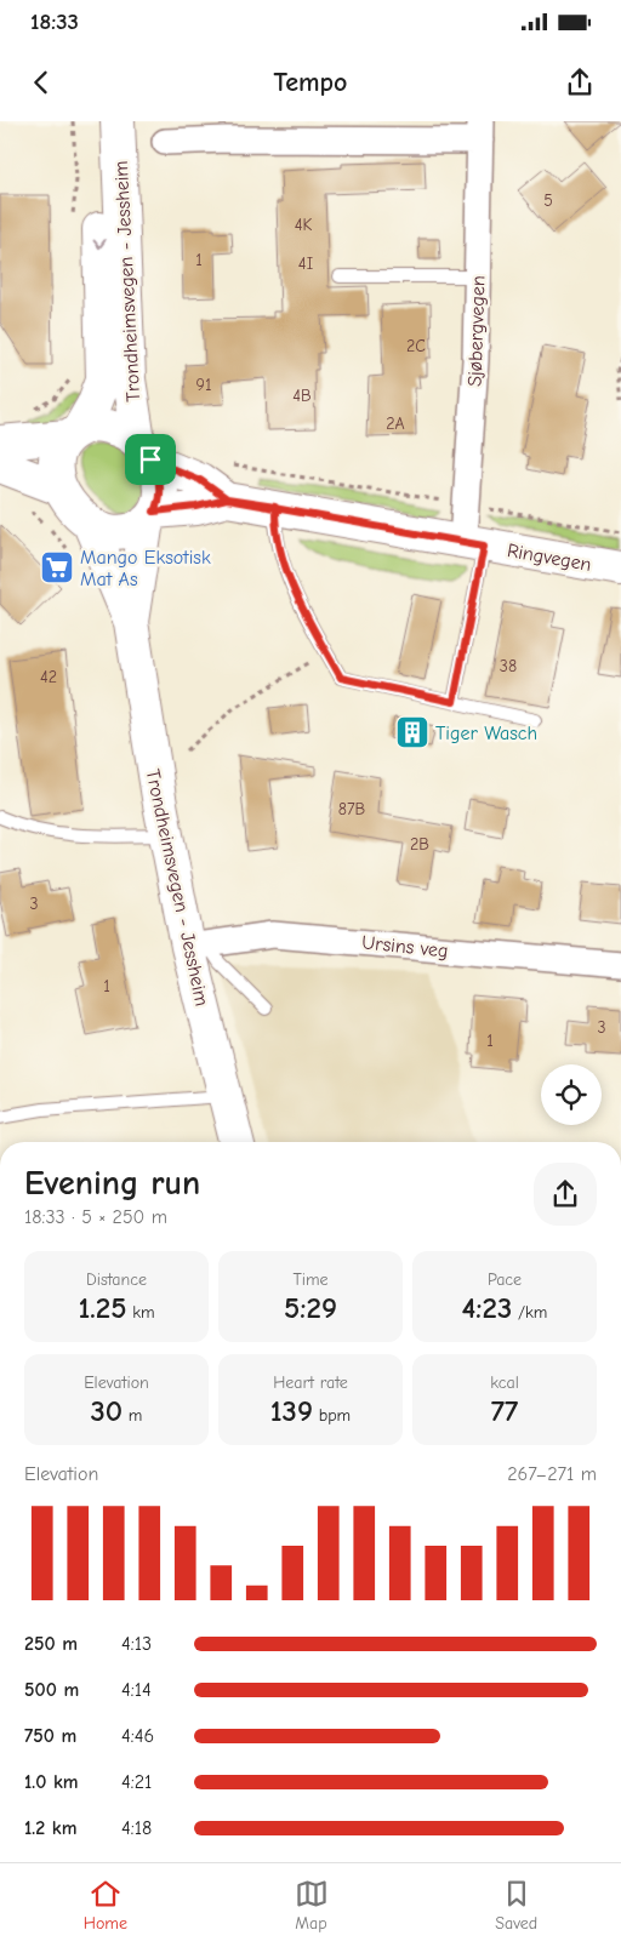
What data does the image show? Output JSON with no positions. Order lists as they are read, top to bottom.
{
  "streets": {
    "main road": ["Trondheimsvegen - Jessheim", "Ringvegen"],
    "street": ["Sjøbergvegen", "Ursins veg"]
  },
  "crossings": [
    ["Trondheimsvegen - Jessheim", "Ringvegen"],
    ["Trondheimsvegen - Jessheim", "Ursins veg"],
    ["Sjøbergvegen", "Ringvegen"]
  ],
  "places": {
    "supermarket": ["Mango Eksotisk Mat As"],
    "building": ["Tiger Wasch"]
  },
  "house_numbers": [
    "5",
    "4K",
    "1",
    "4I",
    "2C",
    "91",
    "4B",
    "2A",
    "38",
    "42",
    "87B",
    "2B",
    "3",
    "1",
    "3",
    "1"
  ],
  "page": {
    "status": "18:33",
    "header": "Tempo",
    "heading": ["Evening run", "18:33 · 5 × 250 m"],
    "stats": [
      ["Distance", "1.25 km"],
      ["Time", "5:29"],
      ["Pace", "4:23 /km"],
      ["Elevation", "30 m"],
      ["Heart rate", "139 bpm"],
      ["kcal", "77"]
    ],
    "chart": ["Elevation", "267–271 m"],
    "list": [
      {
        "name": "250 m",
        "note": "4:13"
      },
      {
        "name": "500 m",
        "note": "4:14"
      },
      {
        "name": "750 m",
        "note": "4:46"
      },
      {
        "name": "1.0 km",
        "note": "4:21"
      },
      {
        "name": "1.2 km",
        "note": "4:18"
      }
    ],
    "tabs": ["Home", "Map", "Saved"]
  }
}
